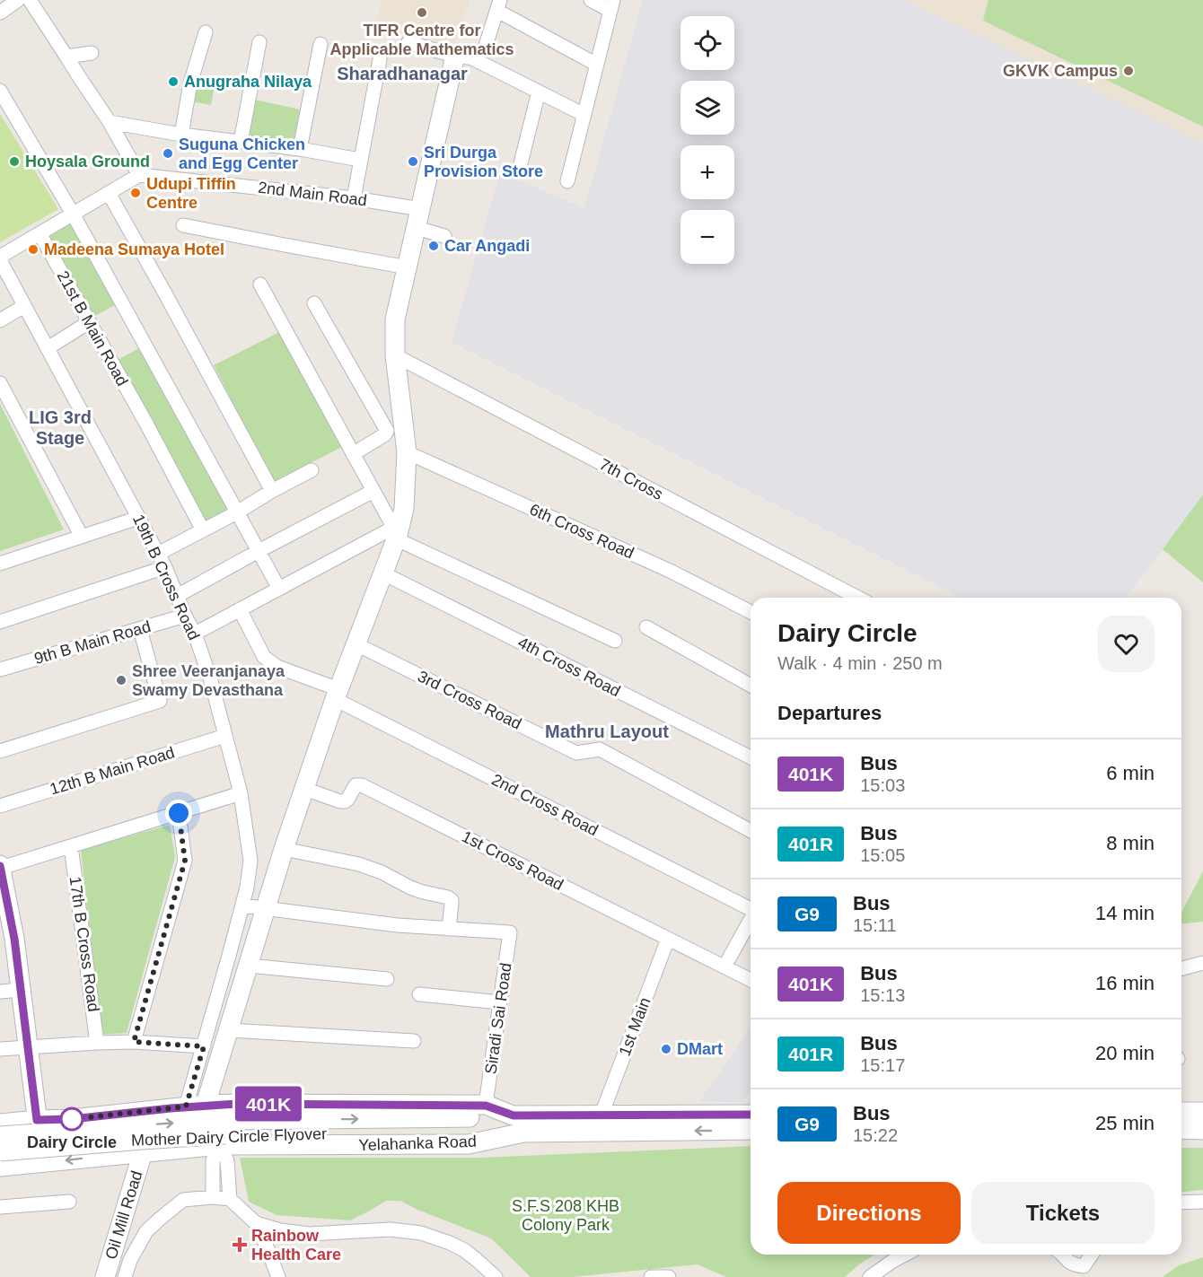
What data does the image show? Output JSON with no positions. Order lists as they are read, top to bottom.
{
  "streets": {
    "main road": ["Mother Dairy Circle Flyover", "Oil Mill Road"],
    "street": [
      "2nd Main Road",
      "21st B Main Road",
      "7th Cross",
      "6th Cross Road",
      "19th B Cross Road",
      "9th B Main Road",
      "4th Cross Road",
      "3rd Cross Road",
      "12th B Main Road",
      "2nd Cross Road",
      "1st Cross Road",
      "17th B Cross Road",
      "Siradi Sai Road",
      "1st Main"
    ]
  },
  "crossings": [
    ["19th B Cross Road", "9th B Main Road"],
    ["19th B Cross Road", "12th B Main Road"],
    ["1st Cross Road", "1st Main"]
  ],
  "districts": ["Sharadhanagar", "LIG 3rd Stage", "Mathru Layout"],
  "parks": ["S.F.S 208 KHB Colony Park"],
  "places": {
    "other": [
      "TIFR Centre for Applicable Mathematics",
      "GKVK Campus",
      "Anugraha Nilaya",
      "Suguna Chicken and Egg Center",
      "Hoysala Ground",
      "Sri Durga Provision Store",
      "Udupi Tiffin Centre",
      "Car Angadi",
      "Madeena Sumaya Hotel",
      "Shree Veeranjanaya Swamy Devasthana",
      "DMart",
      "Dairy Circle"
    ],
    "health": ["Rainbow Health Care"]
  },
  "lines": ["bus line 401K"],
  "page": {
    "on_map": "401K",
    "map_buttons": ["+", "−"],
    "heading": [
      ["Dairy Circle", "Walk · 4 min · 250 m"],
      "Departures"
    ],
    "list": [
      {
        "mark": "401K",
        "name": "Bus",
        "note": "15:03",
        "value": "6 min"
      },
      {
        "mark": "401R",
        "name": "Bus",
        "note": "15:05",
        "value": "8 min"
      },
      {
        "mark": "G9",
        "name": "Bus",
        "note": "15:11",
        "value": "14 min"
      },
      {
        "mark": "401K",
        "name": "Bus",
        "note": "15:13",
        "value": "16 min"
      },
      {
        "mark": "401R",
        "name": "Bus",
        "note": "15:17",
        "value": "20 min"
      },
      {
        "mark": "G9",
        "name": "Bus",
        "note": "15:22",
        "value": "25 min"
      }
    ],
    "buttons": ["Directions", "Tickets"]
  }
}
